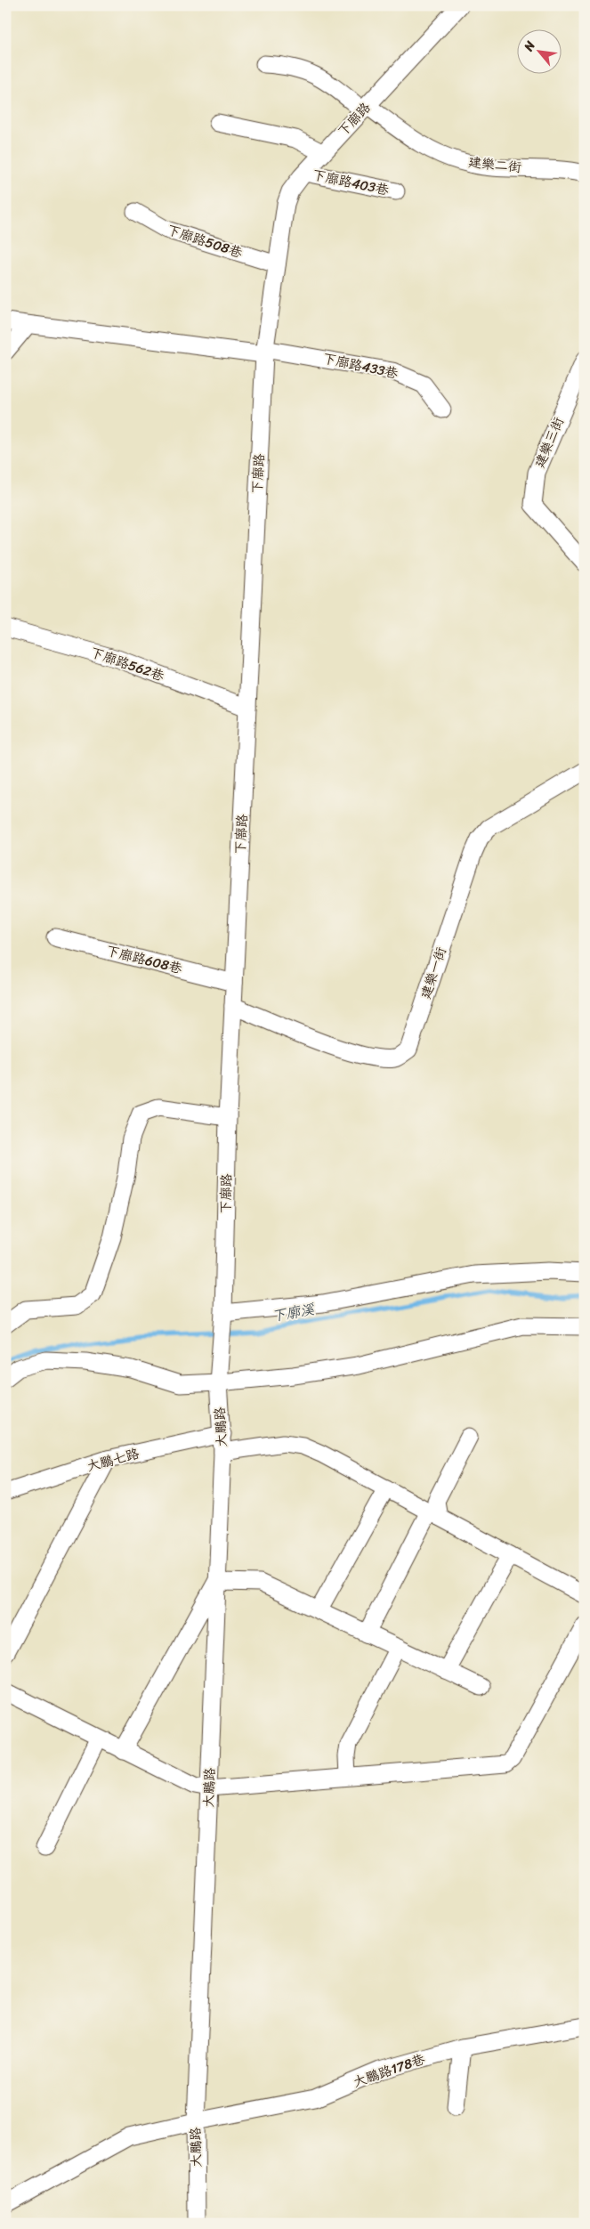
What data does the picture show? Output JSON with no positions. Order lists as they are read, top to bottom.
{
  "streets": {
    "street": [
      "下廍路",
      "建樂二街",
      "下廍路403巷",
      "下廍路508巷",
      "下廍路433巷",
      "建樂三街",
      "下廍路562巷",
      "下廍路608巷",
      "建樂一街",
      "大鵬路",
      "大鵬七路",
      "大鵬路178巷"
    ]
  },
  "crossings": [
    ["下廍路", "建樂二街"],
    ["下廍路", "下廍路403巷"],
    ["下廍路", "下廍路508巷"],
    ["下廍路", "下廍路433巷"],
    ["下廍路", "下廍路562巷"],
    ["下廍路", "下廍路608巷"],
    ["下廍路", "建樂一街"],
    ["下廍路", "大鵬路"],
    ["大鵬路", "大鵬七路"],
    ["大鵬路", "大鵬路178巷"]
  ],
  "water": ["下廓溪"],
  "north": "top left"
}
